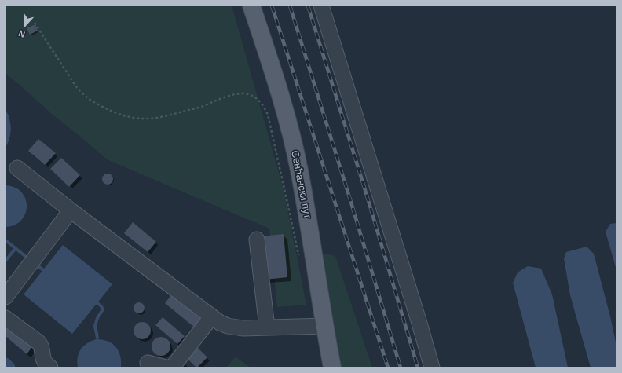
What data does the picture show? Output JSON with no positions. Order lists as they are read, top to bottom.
{
  "streets": {
    "main road": ["Сенћански пут"]
  },
  "north": "bottom"
}
